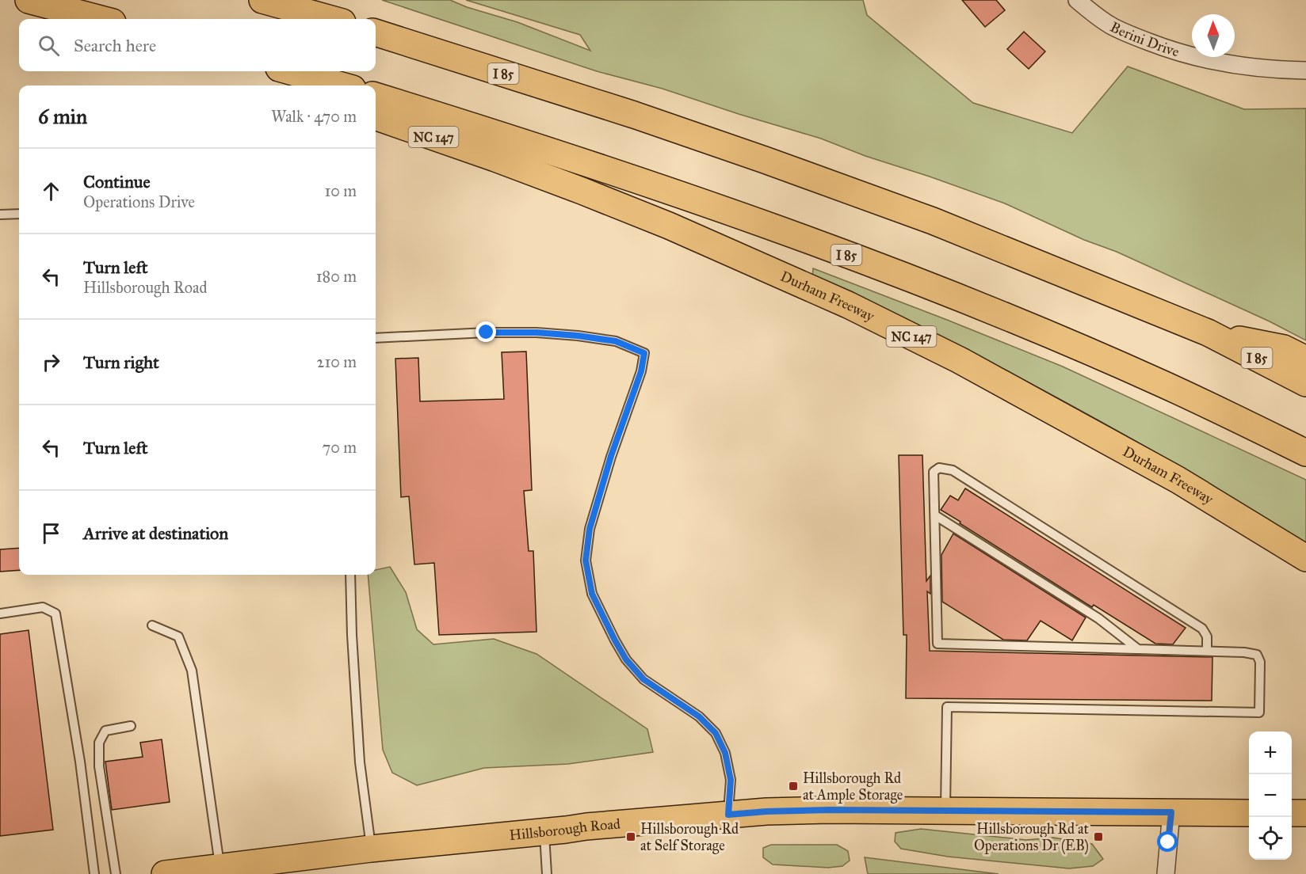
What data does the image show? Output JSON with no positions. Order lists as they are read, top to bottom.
{
  "streets": {
    "main road": [
      "I 85",
      "NC 147",
      "Durham Freeway",
      "Hillsborough Road"
    ],
    "street": ["Berini Drive"]
  },
  "places": {
    "transit": ["Hillsborough Rd at Ample Storage", "Hillsborough Rd at Self Storage", "Hillsborough Rd at Operations Dr (EB)"]
  },
  "north": "top",
  "page": {
    "search": "Search here",
    "heading": ["6 min", "Walk · 470 m"],
    "list": [
      ["Continue", "Operations Drive", "10 m"],
      ["Turn left", "Hillsborough Road", "180 m"],
      ["Turn right", "210 m"],
      ["Turn left", "70 m"],
      "Arrive at destination"
    ],
    "map_buttons": ["+", "−"]
  }
}
